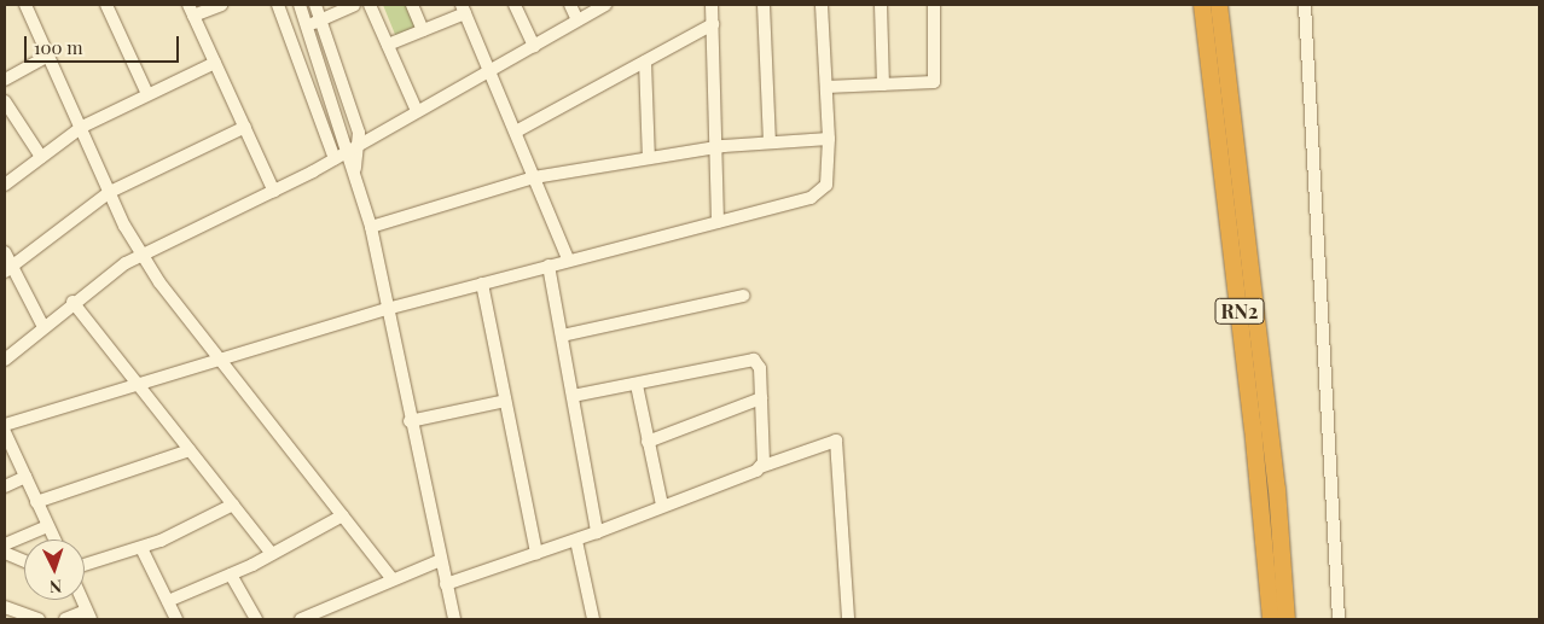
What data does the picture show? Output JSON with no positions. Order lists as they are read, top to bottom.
{
  "streets": {
    "highway": ["RN2"]
  },
  "scale_bar": "100 m",
  "north": "bottom"
}
